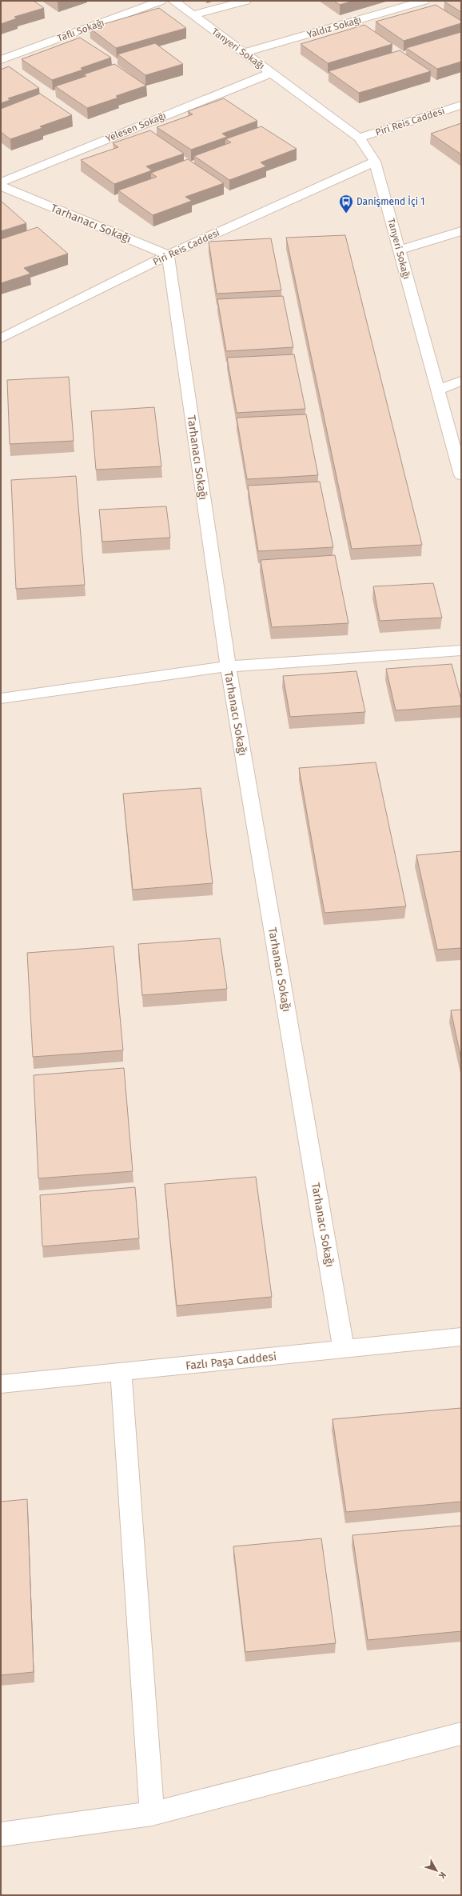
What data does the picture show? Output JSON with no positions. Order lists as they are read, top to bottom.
{
  "streets": {
    "street": [
      "Yaldız Sokağı",
      "Taflı Sokağı",
      "Tanyeri Sokağı",
      "Piri Reis Caddesi",
      "Yelesen Sokağı",
      "Tarhanacı Sokağı",
      "Fazlı Paşa Caddesi"
    ]
  },
  "crossings": [
    ["Yaldız Sokağı", "Tanyeri Sokağı"],
    ["Tanyeri Sokağı", "Piri Reis Caddesi"],
    ["Tanyeri Sokağı", "Yelesen Sokağı"],
    ["Piri Reis Caddesi", "Tarhanacı Sokağı"],
    ["Tarhanacı Sokağı", "Fazlı Paşa Caddesi"]
  ],
  "places": {
    "bus stop": ["Danişmend İçi 1"]
  },
  "north": "bottom right"
}
